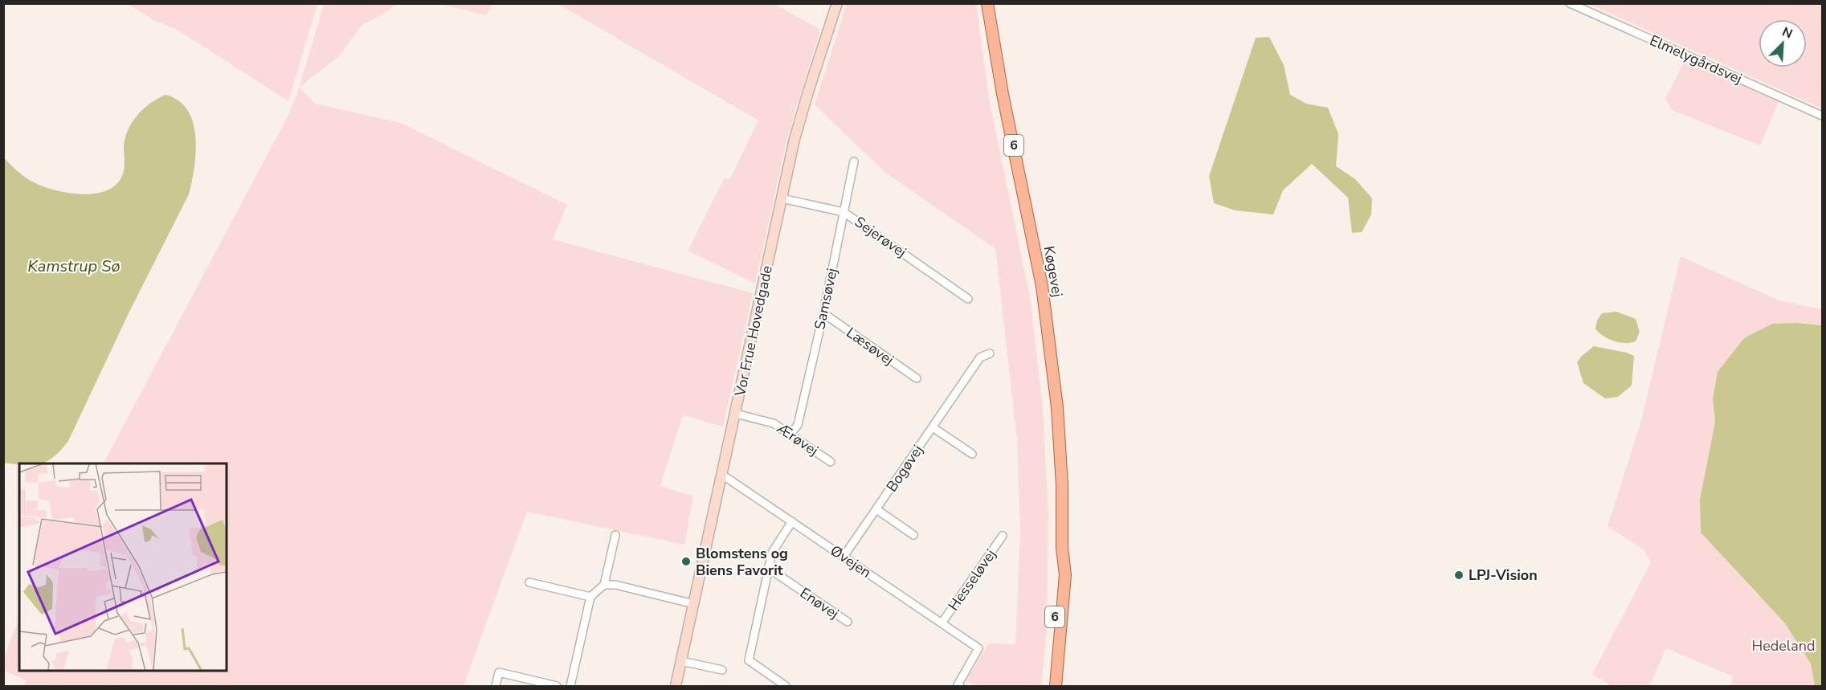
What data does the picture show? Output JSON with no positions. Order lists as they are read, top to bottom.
{
  "streets": {
    "main road": ["6", "Køgevej"],
    "street": [
      "Elmelygårdsvej",
      "Sejerøvej",
      "Samsøvej",
      "Vor Frue Hovedgade",
      "Læsøvej",
      "Ærøvej",
      "Bogøvej",
      "Øvejen",
      "Hesseløvej",
      "Enøvej"
    ]
  },
  "crossings": [
    ["Sejerøvej", "Samsøvej"],
    ["Sejerøvej", "Vor Frue Hovedgade"],
    ["Samsøvej", "Læsøvej"],
    ["Samsøvej", "Ærøvej"],
    ["Vor Frue Hovedgade", "Ærøvej"],
    ["Vor Frue Hovedgade", "Øvejen"],
    ["Bogøvej", "Øvejen"],
    ["Øvejen", "Hesseløvej"]
  ],
  "water": ["Kamstrup Sø"],
  "parks": ["Hedeland"],
  "places": ["Blomstens og Biens Favorit", "LPJ-Vision"],
  "north": "top right"
}
